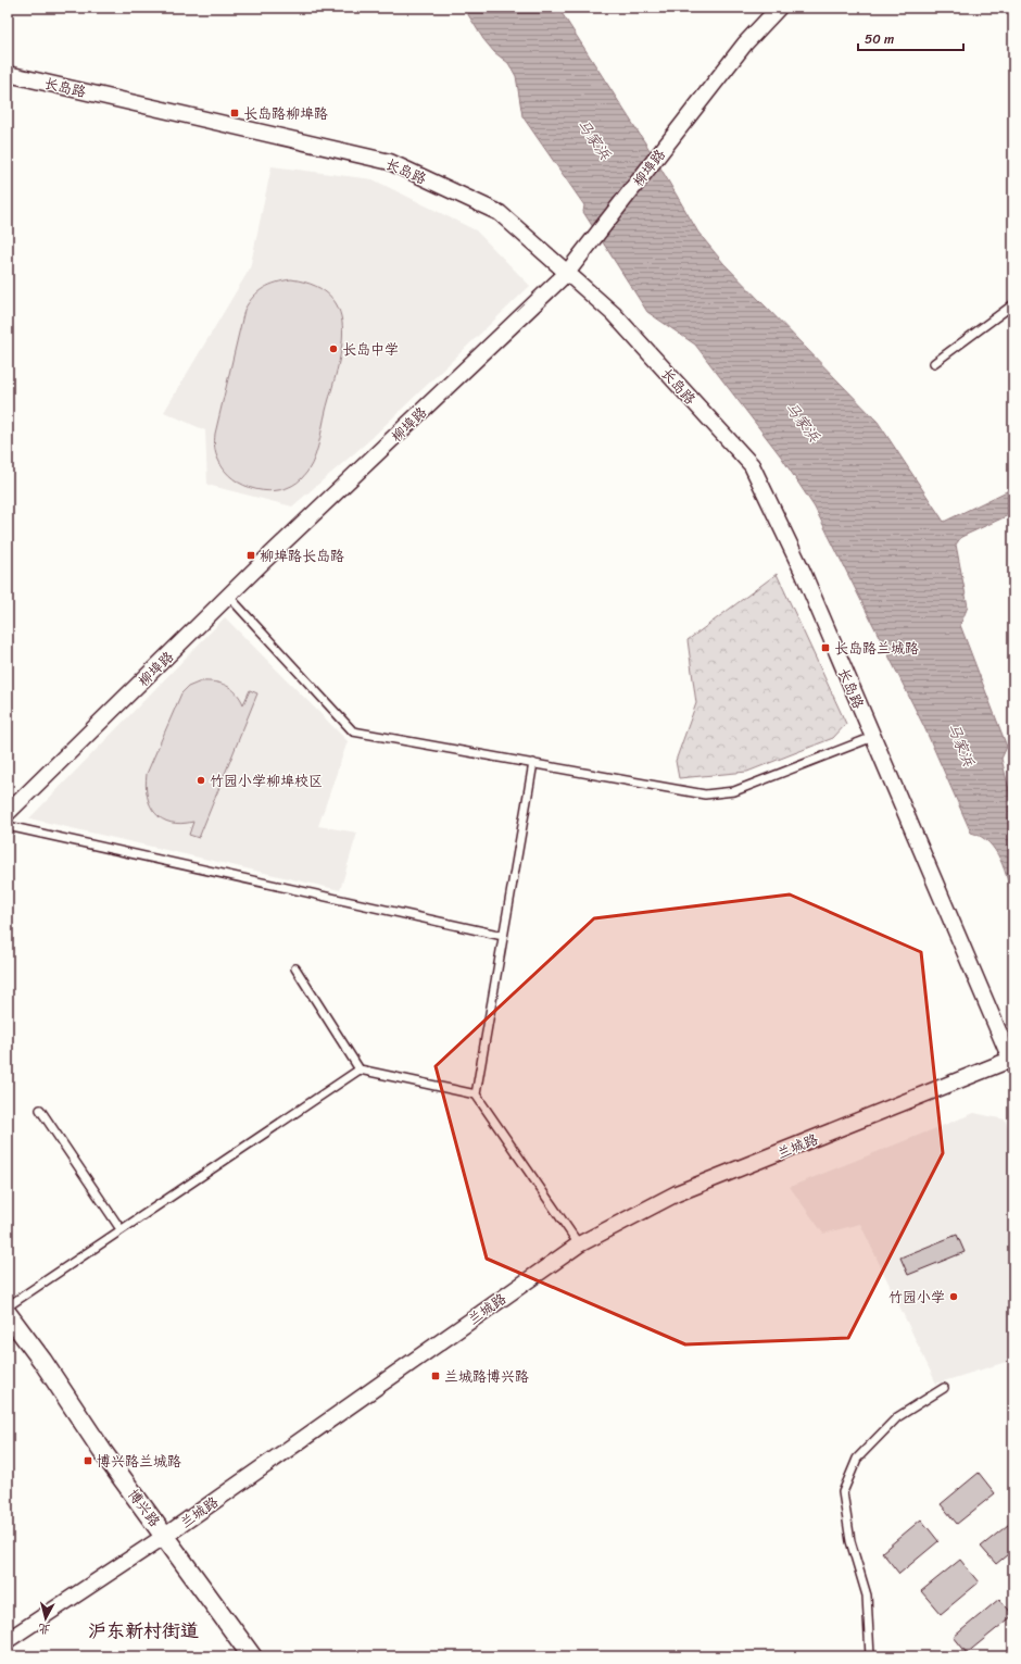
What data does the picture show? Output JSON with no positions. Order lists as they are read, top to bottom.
{
  "streets": {
    "street": [
      "长岛路",
      "柳埠路",
      "兰城路",
      "博兴路"
    ]
  },
  "crossings": [
    ["长岛路", "柳埠路"],
    ["长岛路", "兰城路"],
    ["兰城路", "博兴路"]
  ],
  "districts": ["沪东新村街道"],
  "water": ["马家浜"],
  "places": {
    "transit": [
      "长岛路柳埠路",
      "柳埠路长岛路",
      "长岛路兰城路",
      "兰城路博兴路",
      "博兴路兰城路"
    ],
    "other": ["长岛中学", "竹园小学柳埠校区", "竹园小学"]
  },
  "scale_bar": "50 m",
  "north": "bottom"
}
